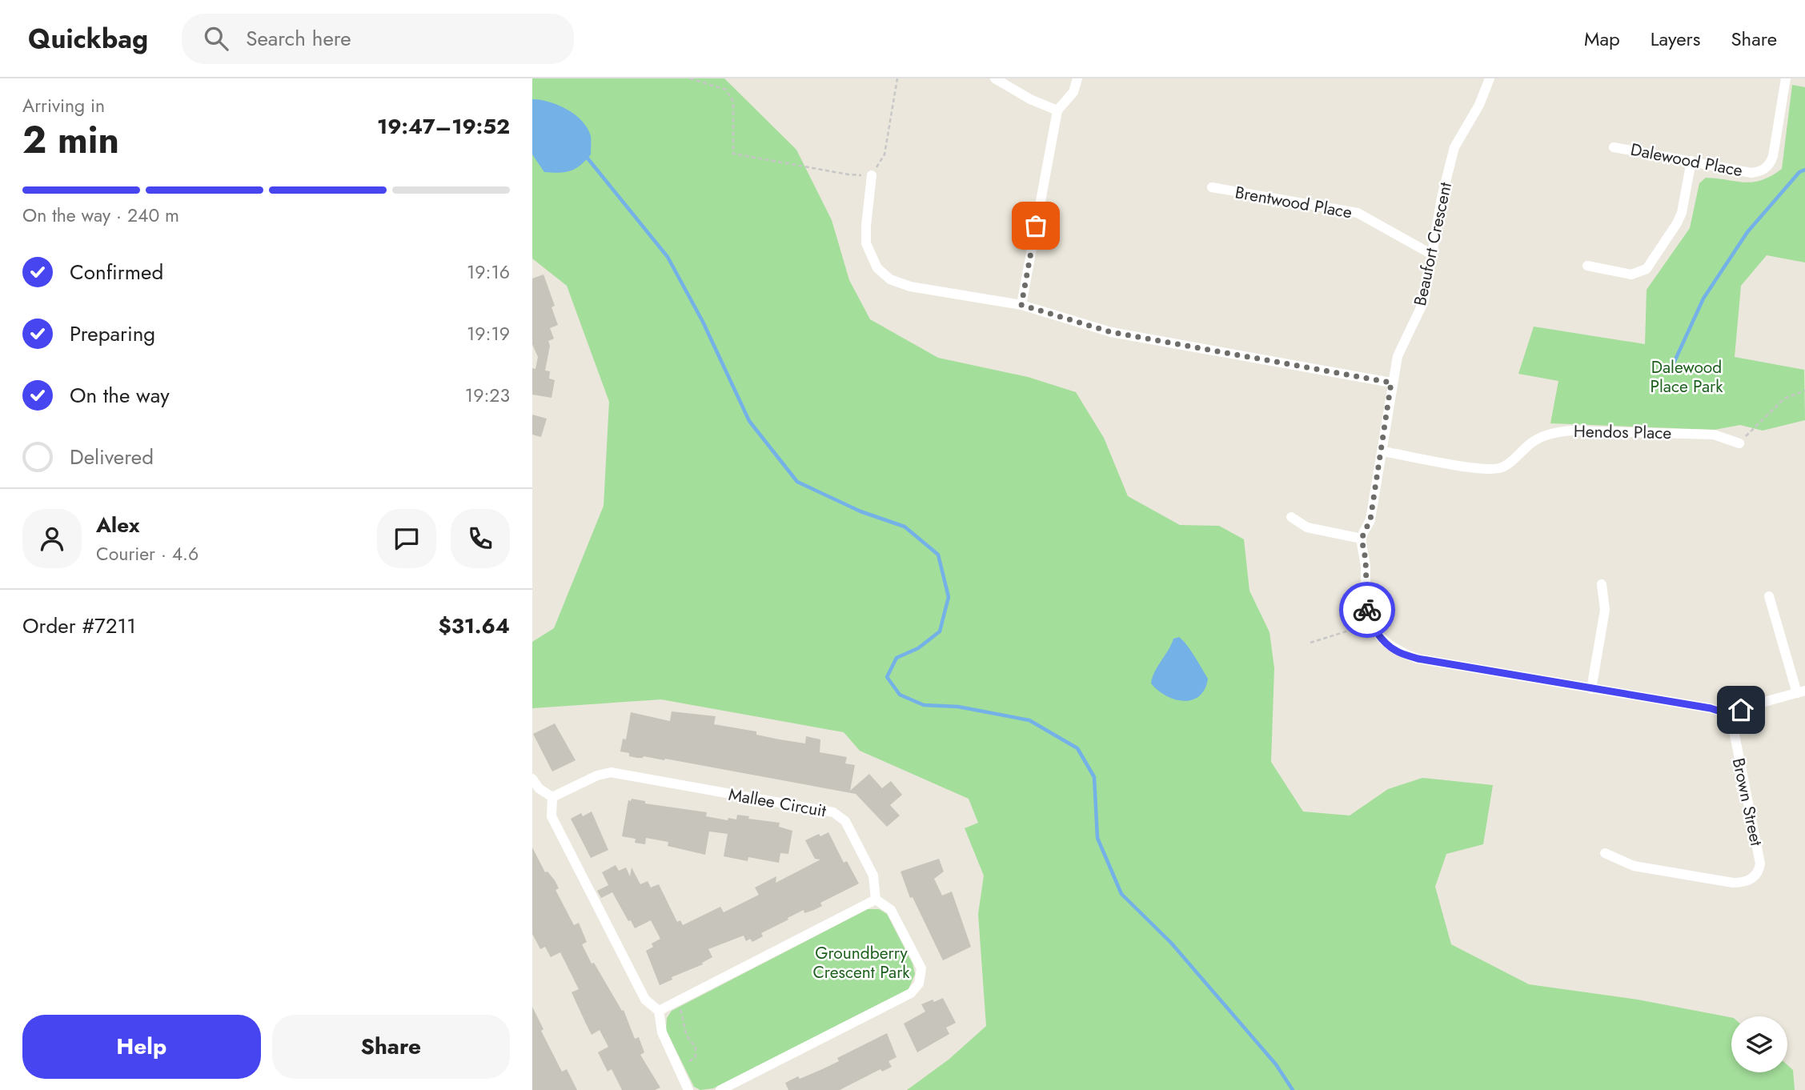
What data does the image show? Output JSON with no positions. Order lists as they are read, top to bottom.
{
  "streets": {
    "street": [
      "Dalewood Place",
      "Brentwood Place",
      "Beaufort Crescent",
      "Hendos Place",
      "Brown Street",
      "Mallee Circuit"
    ]
  },
  "crossings": [
    ["Brentwood Place", "Beaufort Crescent"],
    ["Beaufort Crescent", "Hendos Place"],
    ["Beaufort Crescent", "Brown Street"]
  ],
  "parks": ["Dalewood Place Park", "Groundberry Crescent Park"],
  "page": {
    "header": "Quickbag",
    "search": "Search here",
    "nav": ["Map", "Layers", "Share"],
    "heading": ["2 min", "Arriving in", "19:47–19:52"],
    "panel": [
      "Alex",
      "Courier · 4.6",
      "Order #7211",
      "$31.64"
    ],
    "bar": "On the way · 240 m",
    "list": [
      ["Confirmed", "19:16"],
      ["Preparing", "19:19"],
      ["On the way", "19:23"],
      "Delivered"
    ],
    "buttons": ["Help", "Share"]
  }
}
